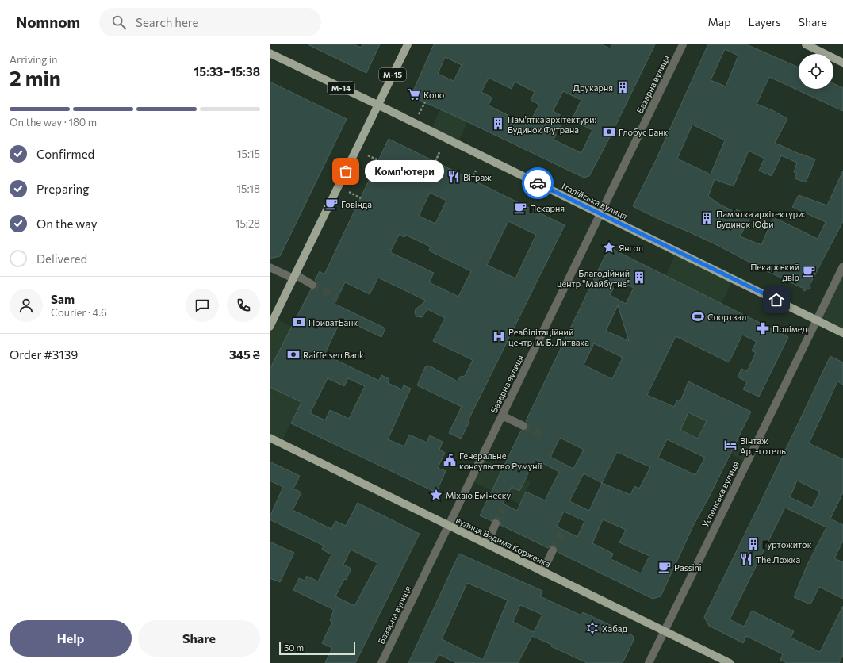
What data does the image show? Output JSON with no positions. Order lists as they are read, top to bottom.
{
  "streets": {
    "main road": [
      "М-15",
      "М-14",
      "Італійська вулиця",
      "вулиця Вадима Корженка"
    ],
    "street": ["Базарна вулиця", "Успенська вулиця"]
  },
  "crossings": [
    ["М-15", "Італійська вулиця"],
    ["Базарна вулиця", "Італійська вулиця"],
    ["Базарна вулиця", "вулиця Вадима Корженка"],
    ["Італійська вулиця", "Успенська вулиця"],
    ["Успенська вулиця", "вулиця Вадима Корженка"]
  ],
  "places": {
    "building": [
      "Друкарня",
      "Пам'ятка архітектури: Будинок Футрана",
      "Пам'ятка архітектури: Будинок Юфи",
      "Благодійний центр \"Майбутнє\"",
      "Гуртожиток"
    ],
    "supermarket": ["Коло"],
    "bank": ["Глобус Банк", "ПриватБанк", "Raiffeisen Bank"],
    "other": ["Комп'ютери"],
    "restaurant": ["Вітраж", "The Ложка"],
    "cafe": [
      "Говінда",
      "Пекарня",
      "Пекарський двір",
      "Passini"
    ],
    "place": ["Янгол", "Міхаю Емінеску"],
    "sports": ["Спортзал"],
    "pharmacy": ["Полімед"],
    "hospital": ["Реабілітаційний центр ім. Б. Литвака"],
    "hotel": ["Вінтаж Арт-готель"],
    "public building": ["Генеральне консульство Румунії"],
    "synagogue": ["Хабад"]
  },
  "scale_bar": "50 m",
  "page": {
    "header": "Nomnom",
    "search": "Search here",
    "nav": ["Map", "Layers", "Share"],
    "heading": ["2 min", "Arriving in", "15:33–15:38"],
    "panel": [
      "Sam",
      "Courier · 4.6",
      "Order #3139",
      "345 ₴"
    ],
    "bar": "On the way · 180 m",
    "list": [
      ["Confirmed", "15:15"],
      ["Preparing", "15:18"],
      ["On the way", "15:28"],
      "Delivered"
    ],
    "bubble": "Комп'ютери",
    "buttons": ["Help", "Share"],
    "scale": "50 m"
  }
}
